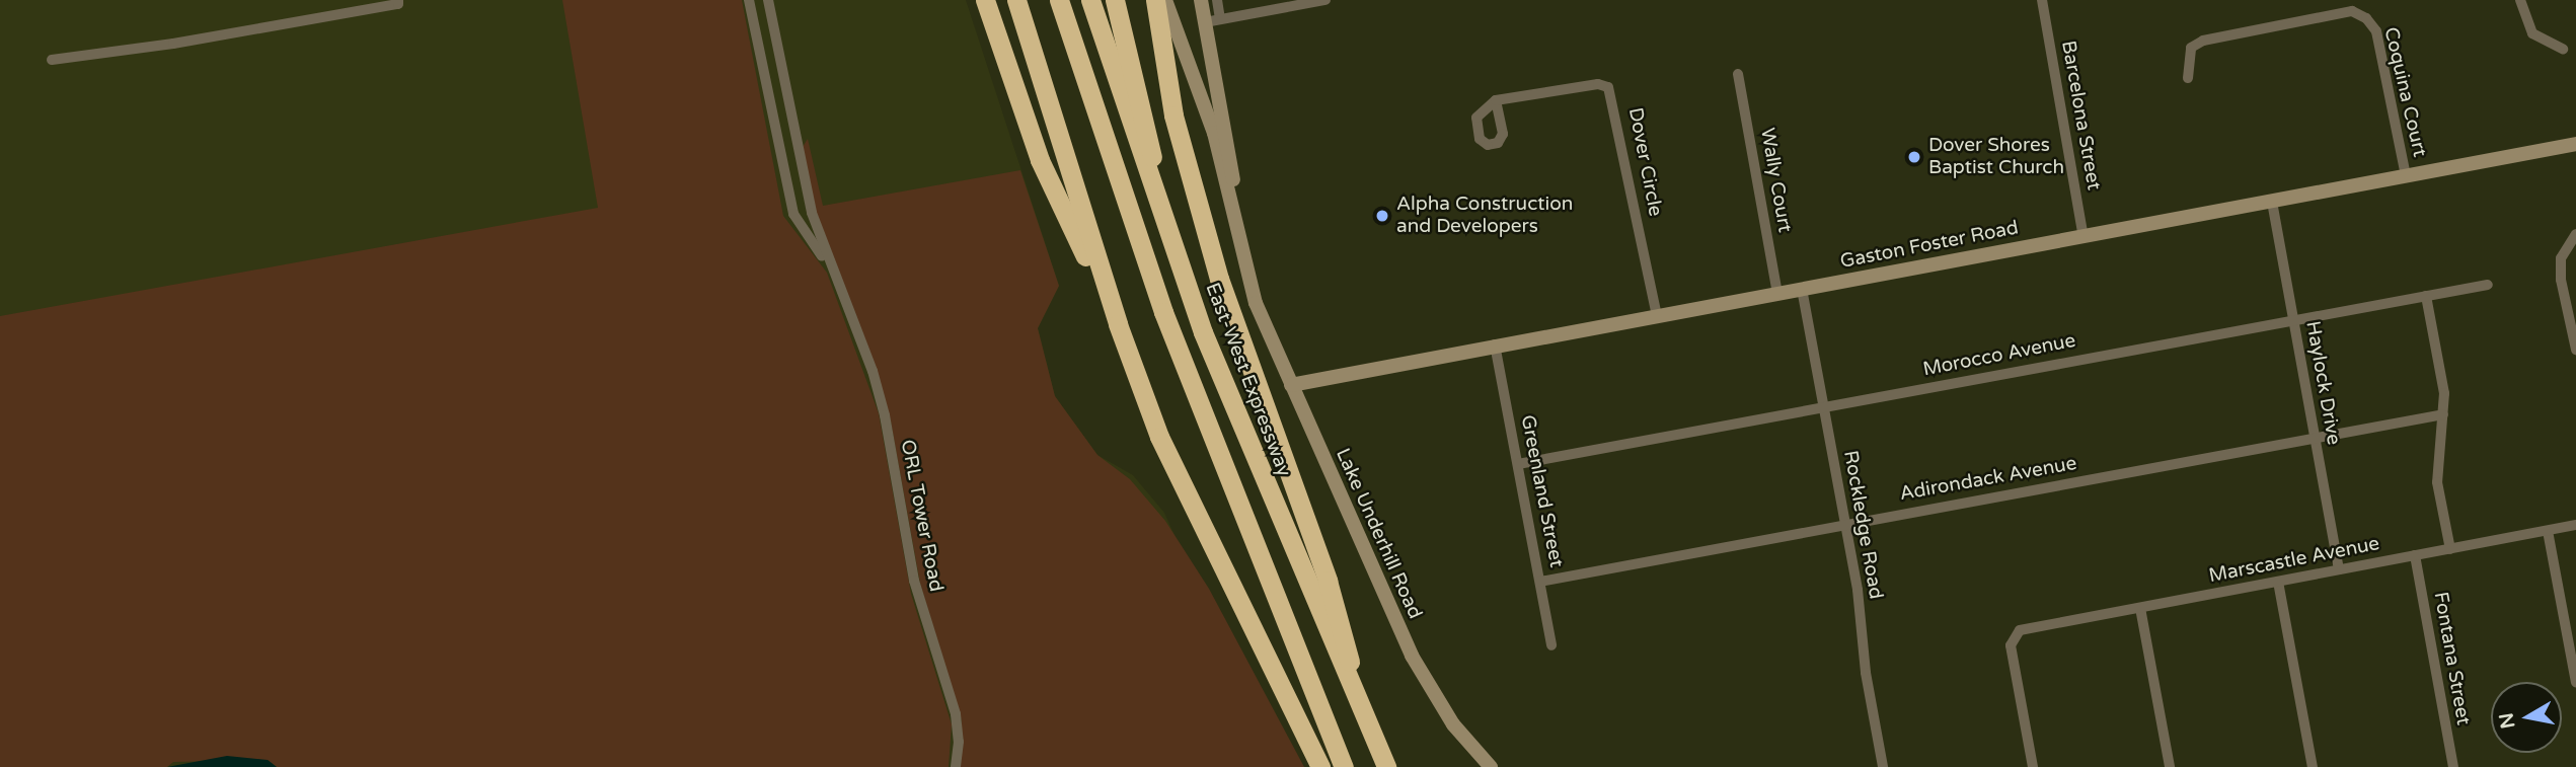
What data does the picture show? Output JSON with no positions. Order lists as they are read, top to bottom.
{
  "streets": {
    "highway": ["East-West Expressway"],
    "street": [
      "Coquina Court",
      "Barcelona Street",
      "Dover Circle",
      "Wally Court",
      "Gaston Foster Road",
      "Morocco Avenue",
      "Haylock Drive",
      "Adirondack Avenue",
      "Greenland Street",
      "ORL Tower Road",
      "Rockledge Road",
      "Lake Underhill Road",
      "Marscastle Avenue",
      "Fontana Street"
    ]
  },
  "crossings": [
    ["Coquina Court", "Gaston Foster Road"],
    ["Barcelona Street", "Gaston Foster Road"],
    ["Dover Circle", "Gaston Foster Road"],
    ["Wally Court", "Gaston Foster Road"],
    ["Gaston Foster Road", "Haylock Drive"],
    ["Gaston Foster Road", "Greenland Street"],
    ["Gaston Foster Road", "Rockledge Road"],
    ["Gaston Foster Road", "Lake Underhill Road"],
    ["Morocco Avenue", "Haylock Drive"],
    ["Morocco Avenue", "Greenland Street"],
    ["Morocco Avenue", "Rockledge Road"],
    ["Haylock Drive", "Adirondack Avenue"],
    ["Haylock Drive", "Marscastle Avenue"],
    ["Adirondack Avenue", "Greenland Street"],
    ["Adirondack Avenue", "Rockledge Road"],
    ["Marscastle Avenue", "Fontana Street"]
  ],
  "places": ["Dover Shores Baptist Church", "Alpha Construction and Developers"],
  "north": "left"
}
